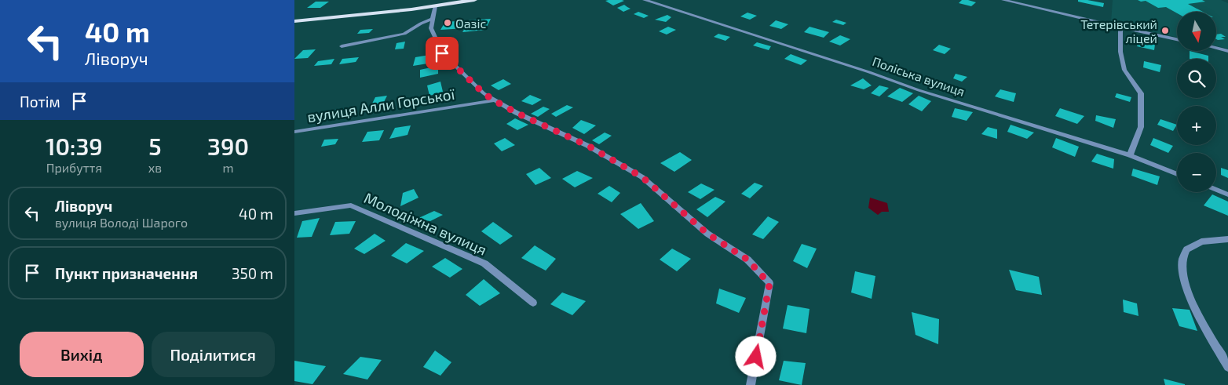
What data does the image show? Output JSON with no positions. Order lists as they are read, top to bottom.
{
  "streets": {
    "street": ["Поліська вулиця", "вулиця Алли Горської", "Молодіжна вулиця"]
  },
  "places": ["Оазіс", "Тетерівський ліцей"],
  "north": "bottom",
  "page": {
    "turn": ["40 m", "Ліворуч"],
    "map_buttons": ["+", "−"],
    "then": "Потім",
    "eta": [
      "10:39",
      "Прибуття",
      "5",
      "хв",
      "390",
      "m"
    ],
    "list": [
      {
        "name": "Ліворуч",
        "note": "вулиця Володі Шарого",
        "value": "40 m"
      },
      {
        "name": "Пункт призначення",
        "value": "350 m"
      }
    ],
    "buttons": ["Вихід", "Поділитися"]
  }
}
